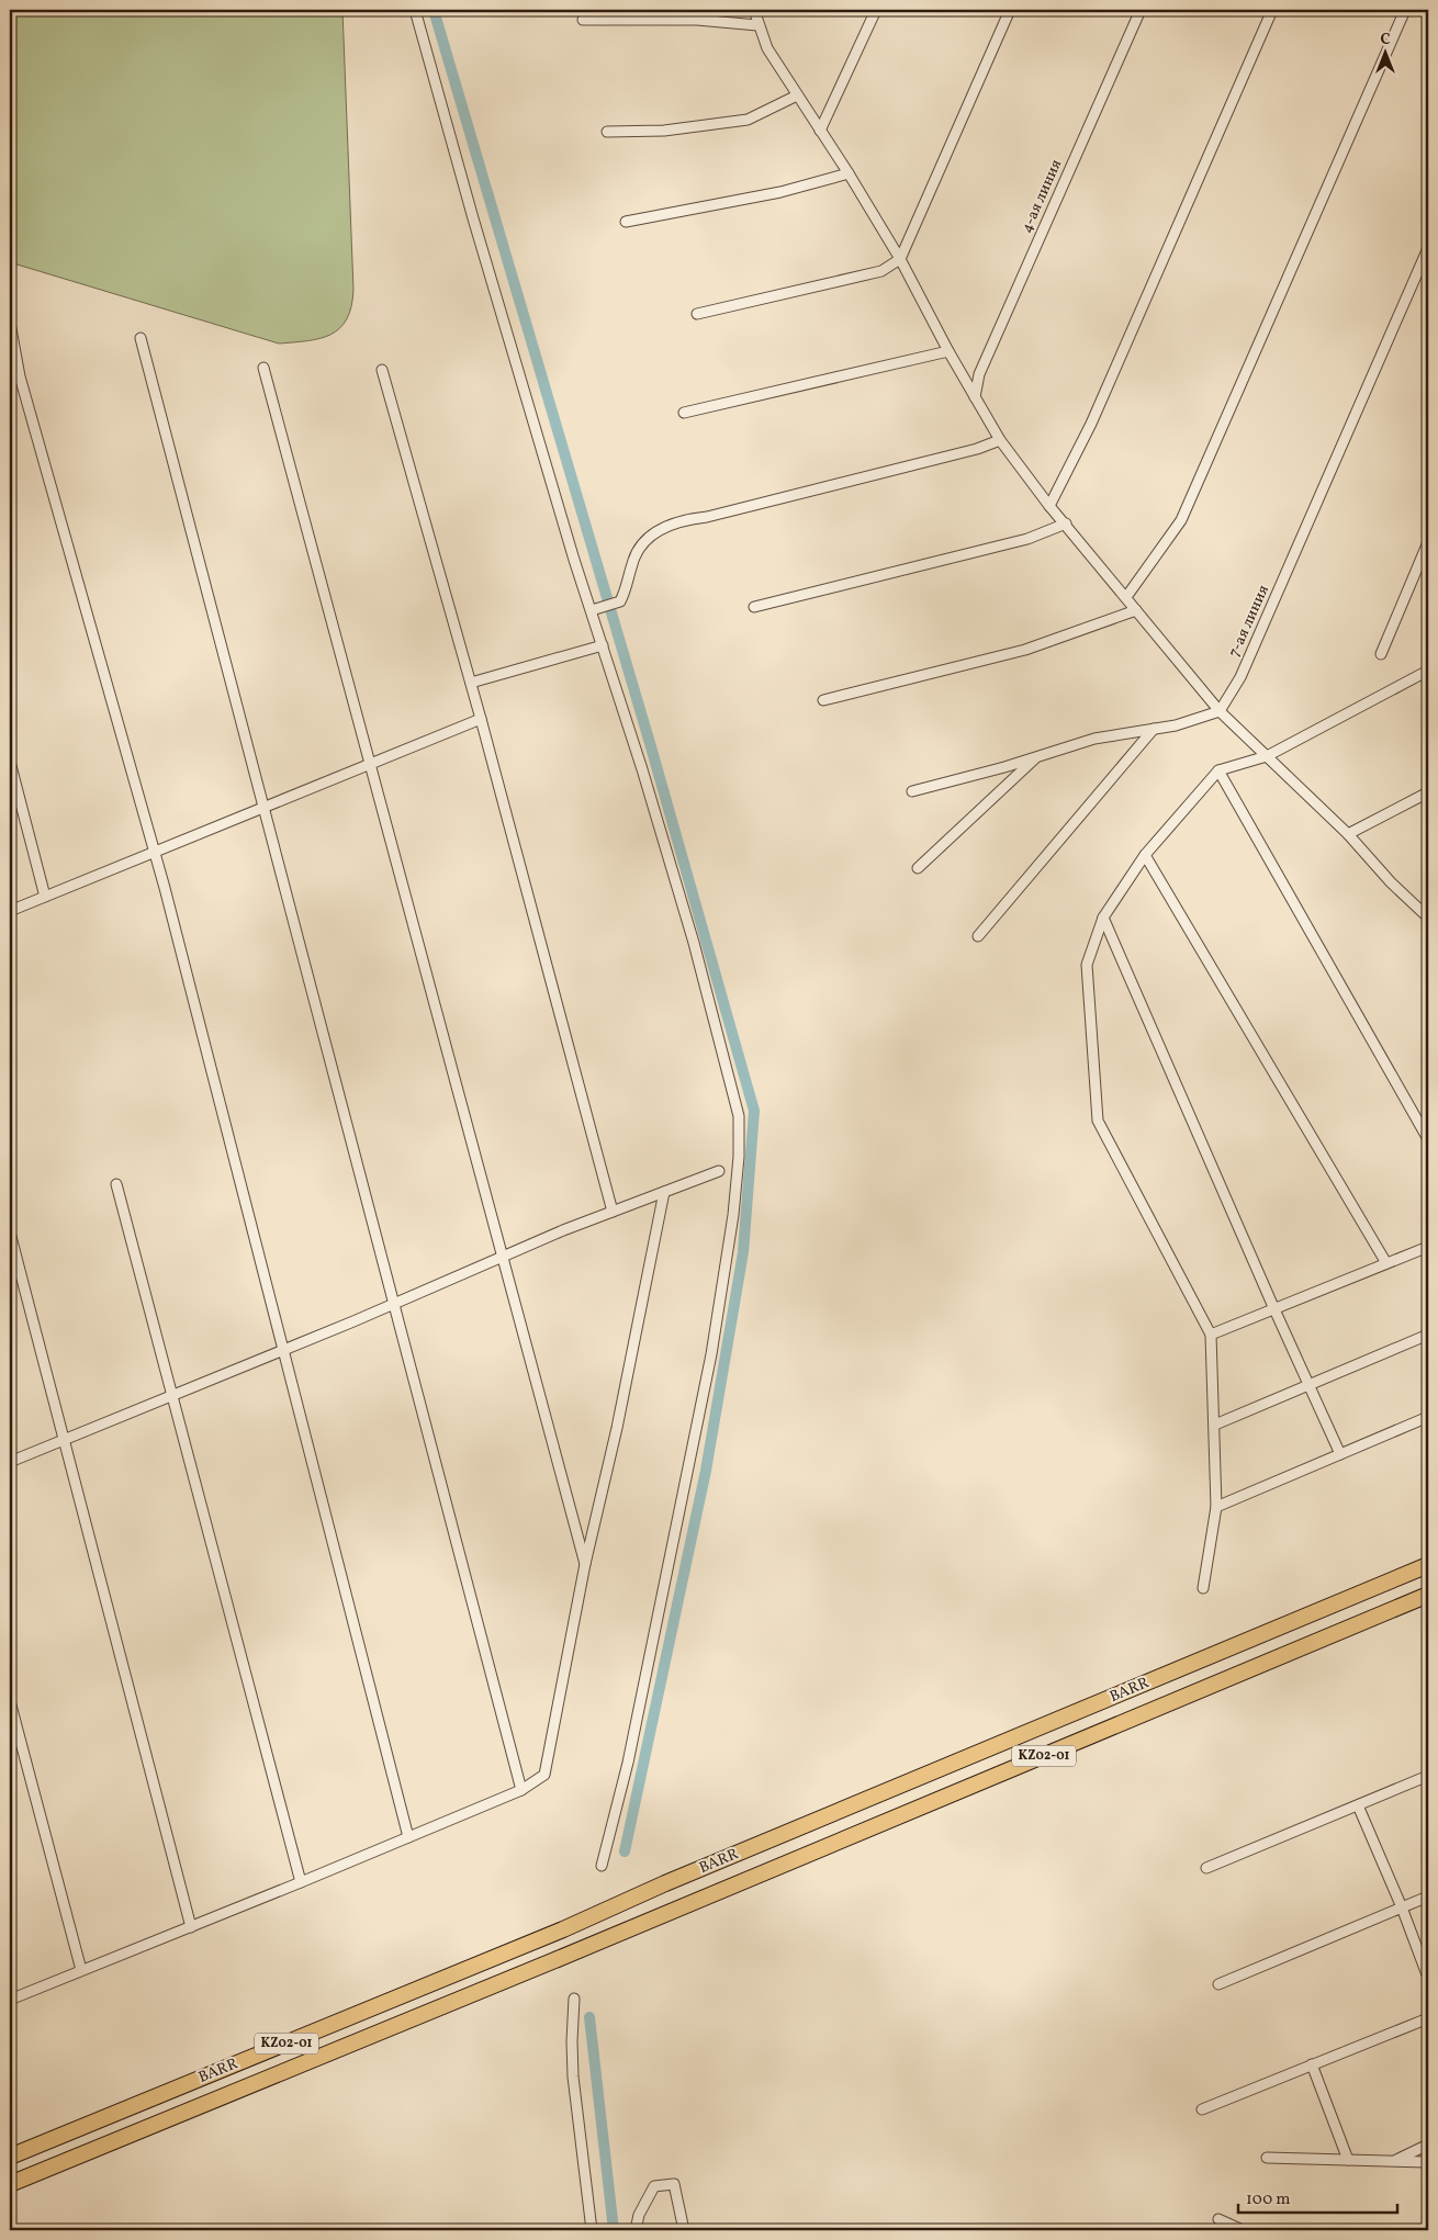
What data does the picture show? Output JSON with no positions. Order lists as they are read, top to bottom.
{
  "streets": {
    "highway": ["BARR", "KZ02-01"],
    "street": ["4-ая линия", "7-ая линия"]
  },
  "scale_bar": "100 m",
  "north": "top"
}
